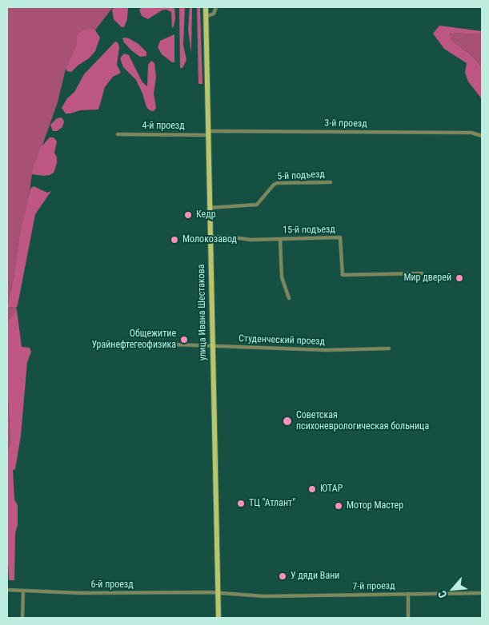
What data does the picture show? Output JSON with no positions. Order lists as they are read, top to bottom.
{
  "streets": {
    "main road": ["улица Ивана Шестакова"],
    "street": [
      "3-й проезд",
      "4-й проезд",
      "5-й подъезд",
      "15-й подъезд",
      "Студенческий проезд",
      "6-й проезд",
      "7-й проезд"
    ]
  },
  "crossings": [
    ["3-й проезд", "4-й проезд"],
    ["3-й проезд", "улица Ивана Шестакова"],
    ["4-й проезд", "улица Ивана Шестакова"],
    ["5-й подъезд", "улица Ивана Шестакова"],
    ["15-й подъезд", "улица Ивана Шестакова"],
    ["улица Ивана Шестакова", "Студенческий проезд"],
    ["улица Ивана Шестакова", "6-й проезд"],
    ["улица Ивана Шестакова", "7-й проезд"],
    ["6-й проезд", "7-й проезд"]
  ],
  "places": [
    "Кедр",
    "Молокозавод",
    "Мир дверей",
    "Общежитие Урайнефтегеофизика",
    "Советская психоневрологическая больница",
    "ЮТАР",
    "ТЦ \"Атлант\"",
    "Мотор Мастер",
    "У дяди Вани"
  ],
  "north": "bottom left"
}
